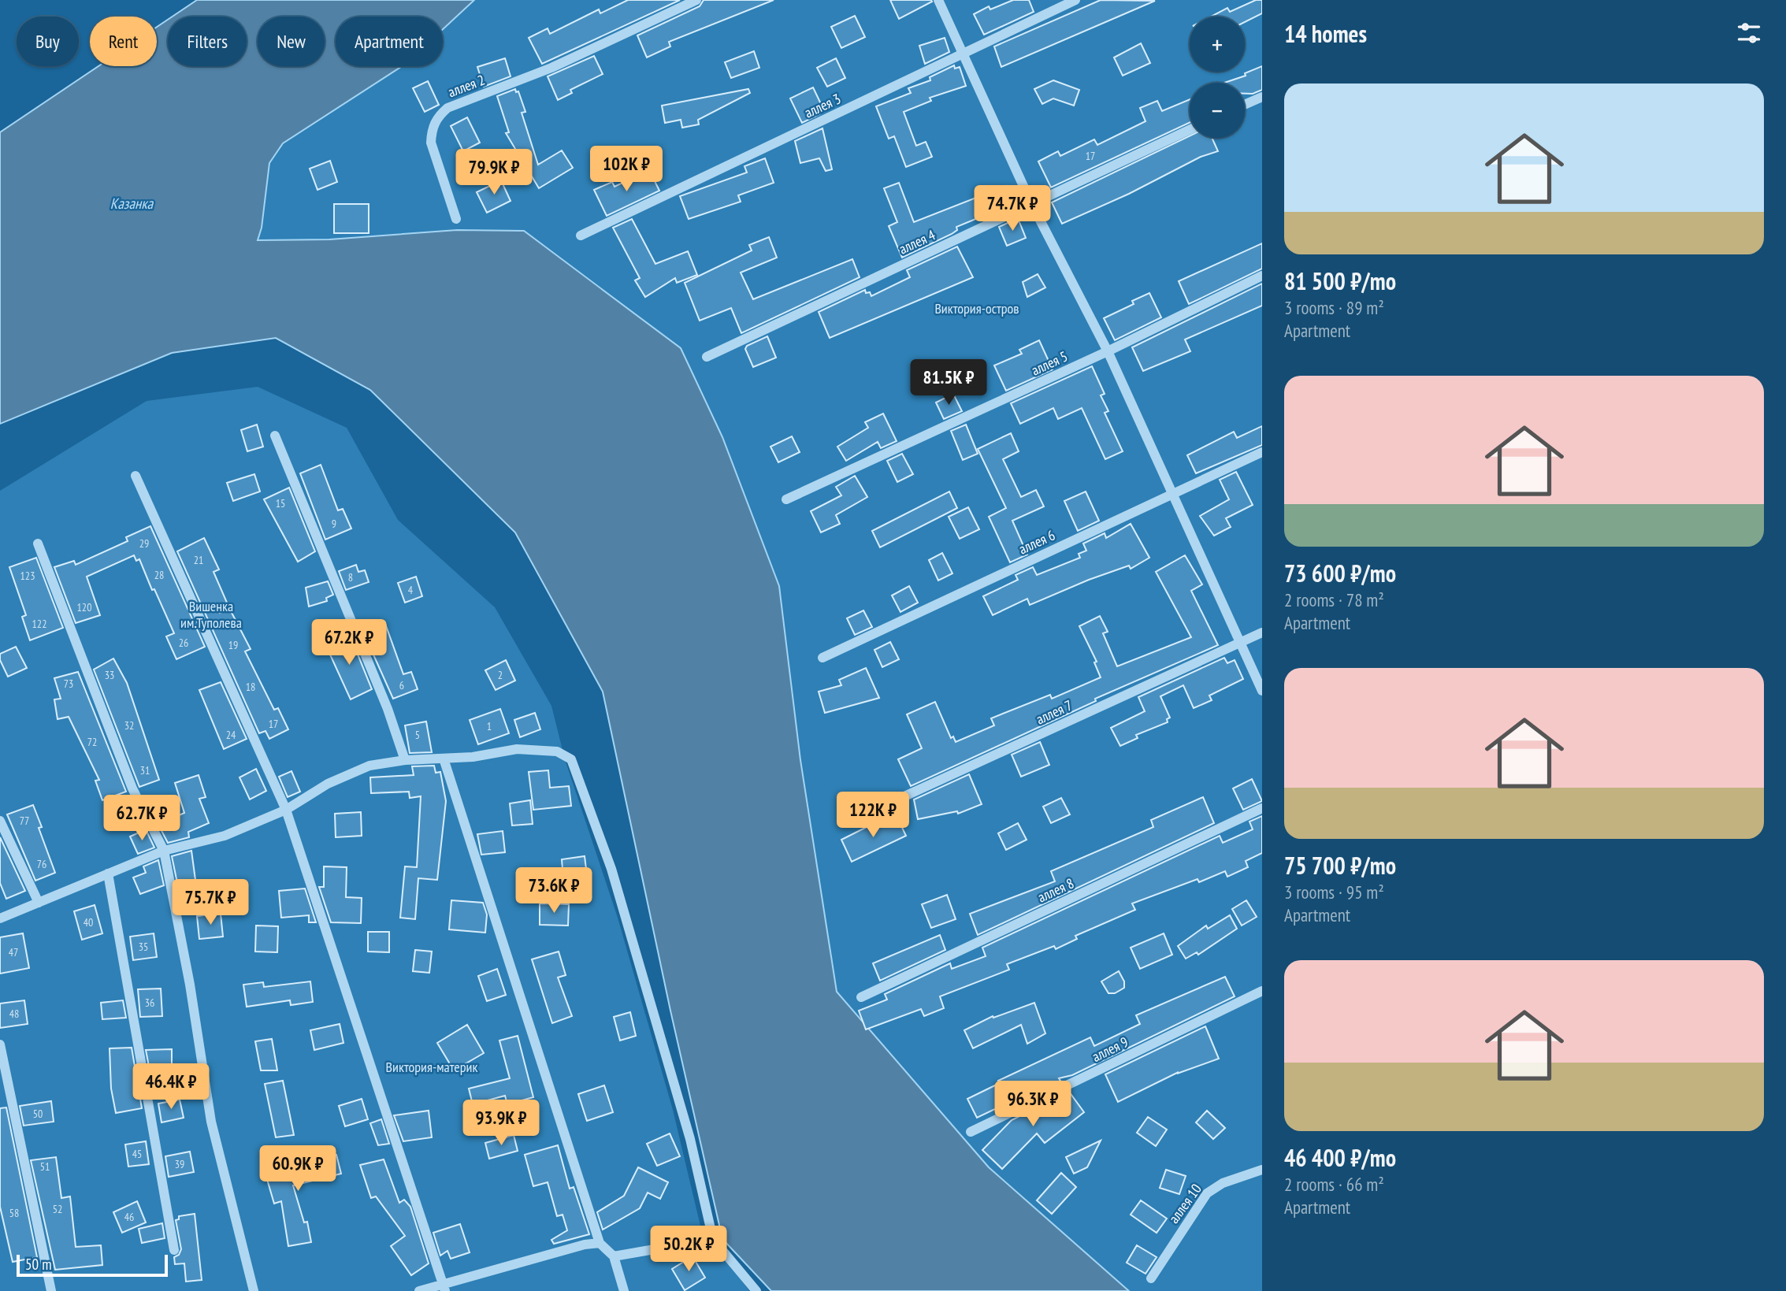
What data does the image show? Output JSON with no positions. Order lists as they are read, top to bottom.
{
  "streets": {
    "lane": [
      "аллея 2",
      "аллея 3",
      "аллея 4",
      "аллея 5",
      "аллея 6",
      "аллея 7",
      "аллея 8",
      "аллея 9",
      "аллея 10"
    ]
  },
  "water": ["Казанка"],
  "parks": ["Виктория-остров", "Вишенка им.Туполева", "Виктория-материк"],
  "house_numbers": [
    "17",
    "15",
    "9",
    "29",
    "21",
    "28",
    "123",
    "8",
    "4",
    "120",
    "122",
    "26",
    "19",
    "33",
    "2",
    "73",
    "6",
    "18",
    "17",
    "32",
    "1",
    "24",
    "5",
    "72",
    "31",
    "77",
    "76",
    "40",
    "35",
    "47",
    "36",
    "48",
    "50",
    "45",
    "39",
    "51",
    "52",
    "58",
    "46"
  ],
  "scale_bar": "50 m",
  "page": {
    "heading": "14 homes",
    "map_buttons": ["+", "−"],
    "chip": [
      "Buy",
      "Rent",
      "Filters",
      "New",
      "Apartment"
    ],
    "list": [
      {
        "name": "81 500 ₽/mo",
        "note": "3 rooms · 89 m² · Apartment"
      },
      {
        "name": "73 600 ₽/mo",
        "note": "2 rooms · 78 m² · Apartment"
      },
      {
        "name": "75 700 ₽/mo",
        "note": "3 rooms · 95 m² · Apartment"
      },
      {
        "name": "46 400 ₽/mo",
        "note": "2 rooms · 66 m² · Apartment"
      }
    ],
    "price": [
      "102K ₽",
      "79.9K ₽",
      "74.7K ₽",
      "81.5K ₽",
      "67.2K ₽",
      "122K ₽",
      "62.7K ₽",
      "73.6K ₽",
      "75.7K ₽",
      "46.4K ₽",
      "96.3K ₽",
      "93.9K ₽",
      "60.9K ₽",
      "50.2K ₽"
    ],
    "scale": "50 m"
  }
}
